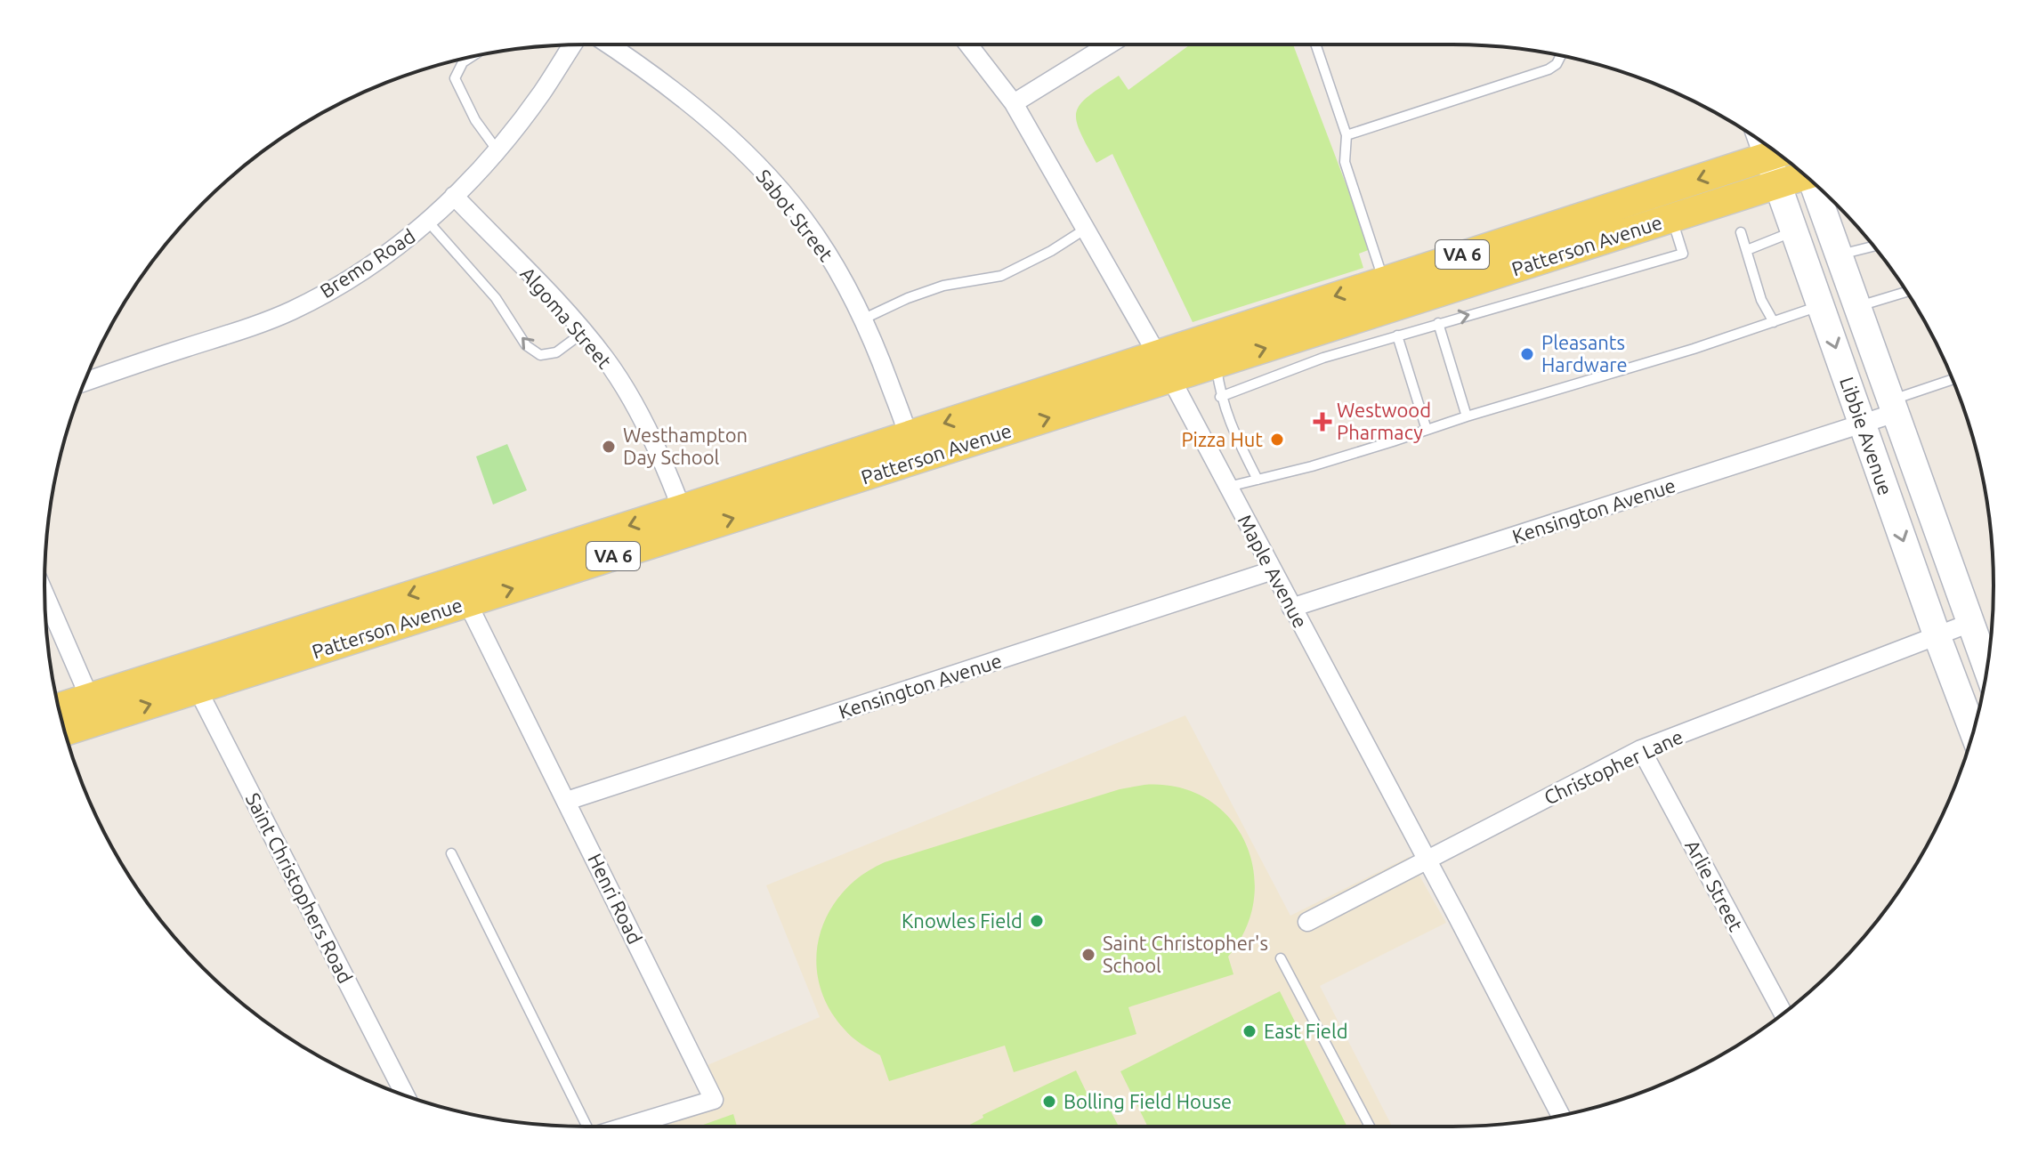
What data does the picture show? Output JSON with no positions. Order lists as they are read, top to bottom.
{
  "streets": {
    "main road": ["Patterson Avenue", "VA 6", "Libbie Avenue"],
    "street": [
      "Sabot Street",
      "Bremo Road",
      "Algoma Street",
      "Kensington Avenue",
      "Maple Avenue",
      "Christopher Lane",
      "Arlie Street",
      "Saint Christophers Road",
      "Henri Road"
    ]
  },
  "crossings": [
    ["Sabot Street", "Patterson Avenue"],
    ["Patterson Avenue", "Algoma Street"],
    ["Patterson Avenue", "Libbie Avenue"],
    ["Patterson Avenue", "Maple Avenue"],
    ["Patterson Avenue", "Saint Christophers Road"],
    ["Patterson Avenue", "Henri Road"],
    ["Bremo Road", "Algoma Street"],
    ["Libbie Avenue", "Kensington Avenue"],
    ["Libbie Avenue", "Christopher Lane"],
    ["Kensington Avenue", "Maple Avenue"],
    ["Kensington Avenue", "Henri Road"],
    ["Maple Avenue", "Christopher Lane"],
    ["Christopher Lane", "Arlie Street"]
  ],
  "places": {
    "other": [
      "Pleasants Hardware",
      "Pizza Hut",
      "Westhampton Day School",
      "Knowles Field",
      "Saint Christopher's School",
      "East Field",
      "Bolling Field House"
    ],
    "health": ["Westwood Pharmacy"]
  }
}
